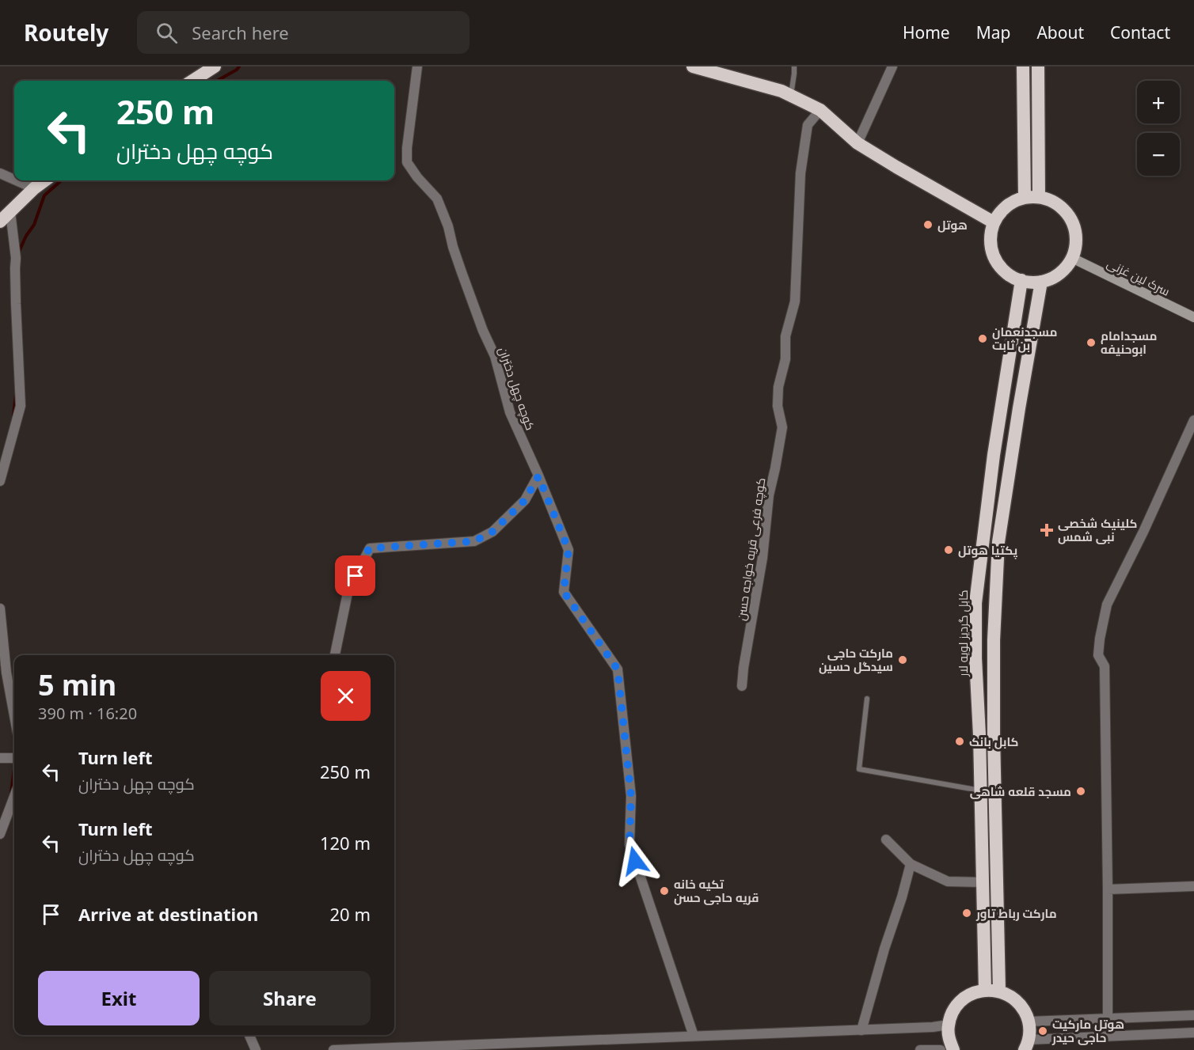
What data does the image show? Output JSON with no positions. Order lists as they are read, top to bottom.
{
  "streets": {
    "highway": ["کابل گردیز لویه لار"],
    "main road": ["سرک لین غزنی"],
    "street": ["کوچه چهل دختران", "کوچه فرعی قریه خواجه حسن"]
  },
  "crossings": [
    ["سرک لین غزنی", "کابل گردیز لویه لار"]
  ],
  "places": {
    "other": [
      "هوتل",
      "مسجدنعمان بن ثابت",
      "مسجدامام ابوحنیفه",
      "پکتیا هوتل",
      "مارکت حاجی سیدگل حسین",
      "کابل بانک",
      "مسجد قلعه شاهی",
      "تکیه خانه قریه حاجی حسن",
      "مارکت رباط تاور",
      "هوتل مارکیت حاجی حیدر"
    ],
    "health": ["کلینیک شخصی نبی شمس"]
  },
  "page": {
    "header": "Routely",
    "search": "Search here",
    "nav": [
      "Home",
      "Map",
      "About",
      "Contact"
    ],
    "map_buttons": ["+", "−"],
    "turn": ["250 m", "کوچه چهل دختران"],
    "heading": ["5 min", "390 m · 16:20"],
    "list": [
      {
        "name": "Turn left",
        "note": "کوچه چهل دختران",
        "value": "250 m"
      },
      {
        "name": "Turn left",
        "note": "کوچه چهل دختران",
        "value": "120 m"
      },
      {
        "name": "Arrive at destination",
        "value": "20 m"
      }
    ],
    "buttons": ["Exit", "Share"]
  }
}
